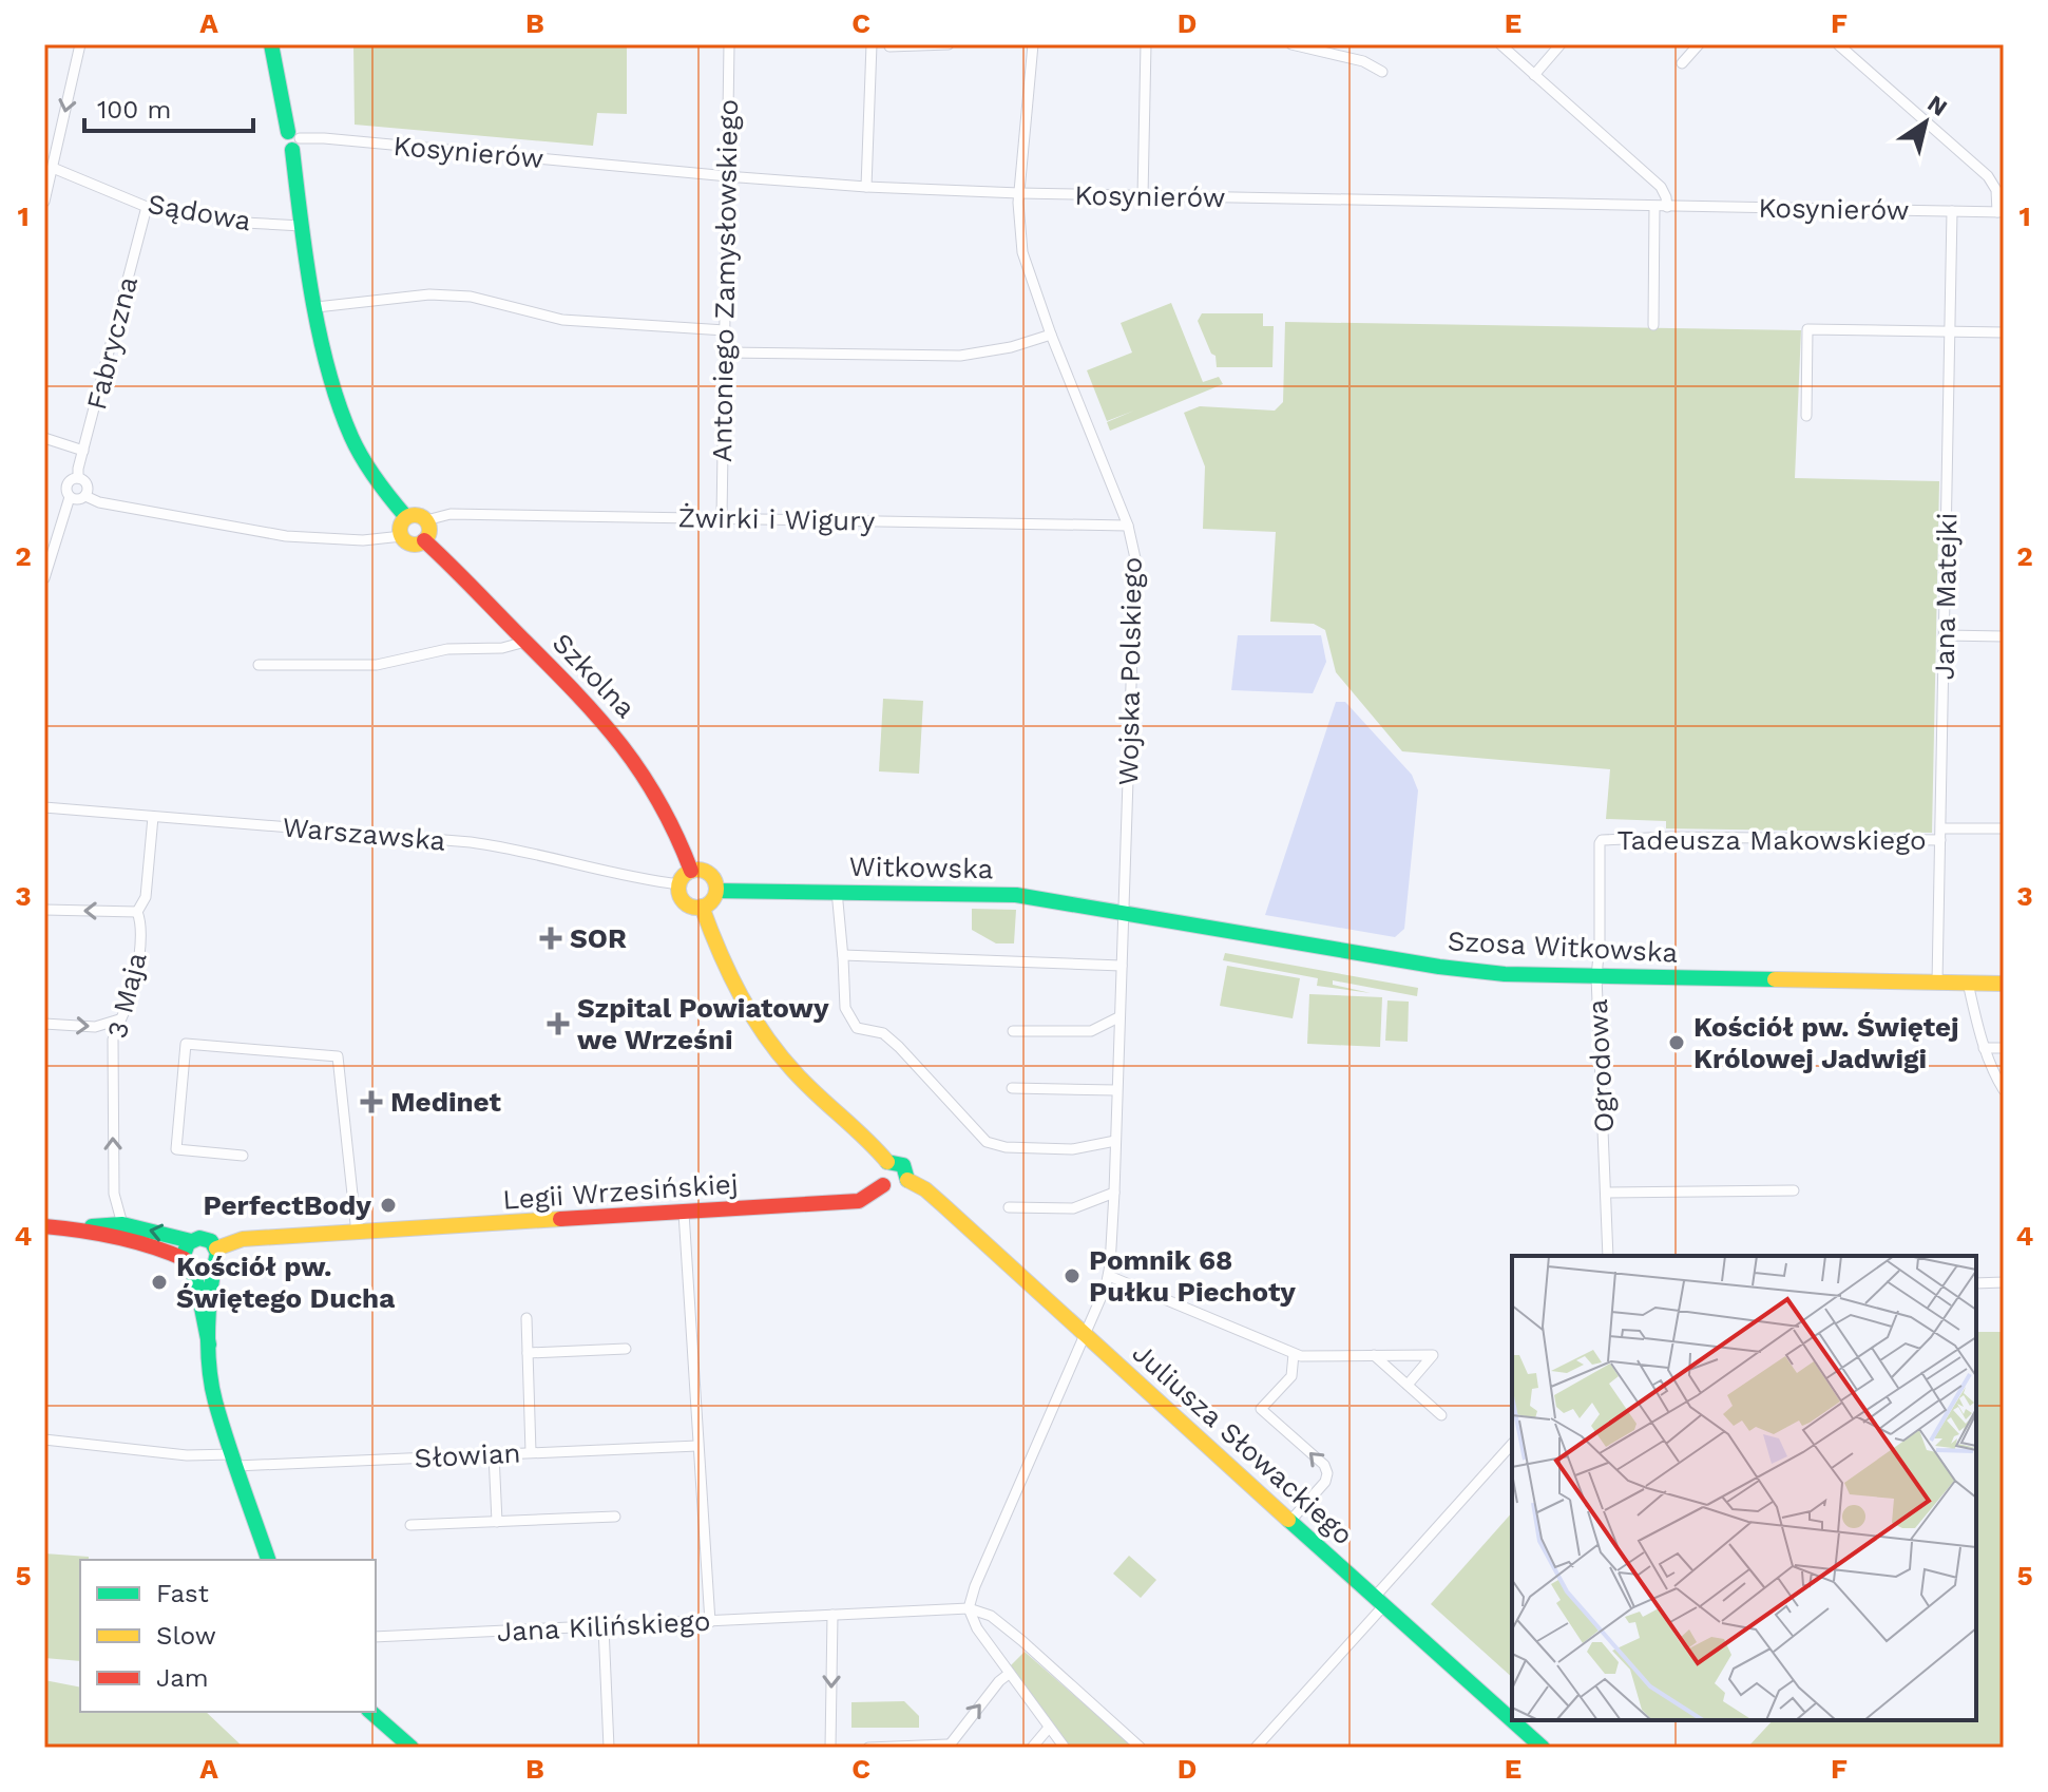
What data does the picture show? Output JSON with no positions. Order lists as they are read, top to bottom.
{
  "streets": {
    "street": [
      "Kosynierów",
      "Sądowa",
      "Antoniego Zamysłowskiego",
      "Fabryczna",
      "Żwirki i Wigury",
      "Jana Matejki",
      "Wojska Polskiego",
      "Szkolna",
      "Warszawska",
      "Tadeusza Makowskiego",
      "Witkowska",
      "Szosa Witkowska",
      "3 Maja",
      "Ogrodowa",
      "Legii Wrzesińskiej",
      "Juliusza Słowackiego",
      "Słowian",
      "Jana Kilińskiego"
    ]
  },
  "crossings": [
    ["Kosynierów", "Antoniego Zamysłowskiego"],
    ["Kosynierów", "Jana Matejki"],
    ["Kosynierów", "Wojska Polskiego"],
    ["Sądowa", "Fabryczna"],
    ["Antoniego Zamysłowskiego", "Żwirki i Wigury"],
    ["Żwirki i Wigury", "Wojska Polskiego"],
    ["Żwirki i Wigury", "Szkolna"],
    ["Jana Matejki", "Tadeusza Makowskiego"],
    ["Jana Matejki", "Szosa Witkowska"],
    ["Wojska Polskiego", "Witkowska"],
    ["Wojska Polskiego", "Szosa Witkowska"],
    ["Wojska Polskiego", "Juliusza Słowackiego"],
    ["Wojska Polskiego", "Jana Kilińskiego"],
    ["Szkolna", "Warszawska"],
    ["Szkolna", "Witkowska"],
    ["Warszawska", "Witkowska"],
    ["Warszawska", "3 Maja"],
    ["Tadeusza Makowskiego", "Ogrodowa"],
    ["Witkowska", "Szosa Witkowska"],
    ["Szosa Witkowska", "Ogrodowa"],
    ["Legii Wrzesińskiej", "Juliusza Słowackiego"]
  ],
  "one_way": ["3 Maja"],
  "places": {
    "health": ["SOR", "Szpital Powiatowy we Wrześni", "Medinet"],
    "other": [
      "Kościół pw. Świętej Królowej Jadwigi",
      "PerfectBody",
      "Pomnik 68 Pułku Piechoty",
      "Kościół pw. Świętego Ducha"
    ]
  },
  "legend": ["Fast", "Slow", "Jam"],
  "scale_bar": "100 m",
  "north": "top right",
  "grid": {
    "columns": [
      "A",
      "B",
      "C",
      "D",
      "E",
      "F"
    ],
    "rows": [
      "1",
      "2",
      "3",
      "4",
      "5"
    ]
  }
}
